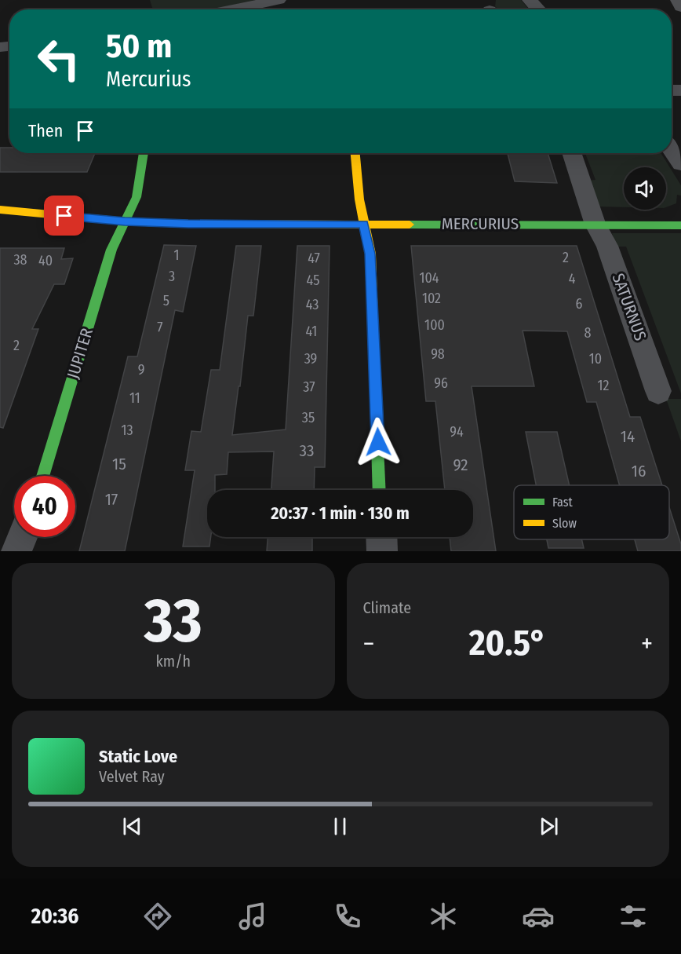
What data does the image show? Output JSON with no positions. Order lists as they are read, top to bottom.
{
  "streets": {
    "street": ["MERCURIUS", "SATURNUS", "JUPITER"]
  },
  "crossings": [
    ["MERCURIUS", "SATURNUS"],
    ["MERCURIUS", "JUPITER"]
  ],
  "house_numbers": [
    "1",
    "2",
    "47",
    "38",
    "40",
    "3",
    "104",
    "4",
    "45",
    "102",
    "5",
    "6",
    "43",
    "100",
    "7",
    "41",
    "8",
    "2",
    "98",
    "39",
    "10",
    "9",
    "96",
    "12",
    "37",
    "11",
    "35",
    "13",
    "94",
    "14",
    "33",
    "15",
    "92",
    "16",
    "17"
  ],
  "legend": ["Fast", "Slow"],
  "page": {
    "turn": ["50 m", "Mercurius"],
    "then": "Then",
    "limit": "40",
    "trip": "20:37 · 1 min · 130 m",
    "tile": [
      ["33", "km/h"],
      "Climate"
    ],
    "heat": ["−", "20.5°", "+"],
    "song": ["Static Love", "Velvet Ray"],
    "tabs": "20:36"
  }
}
